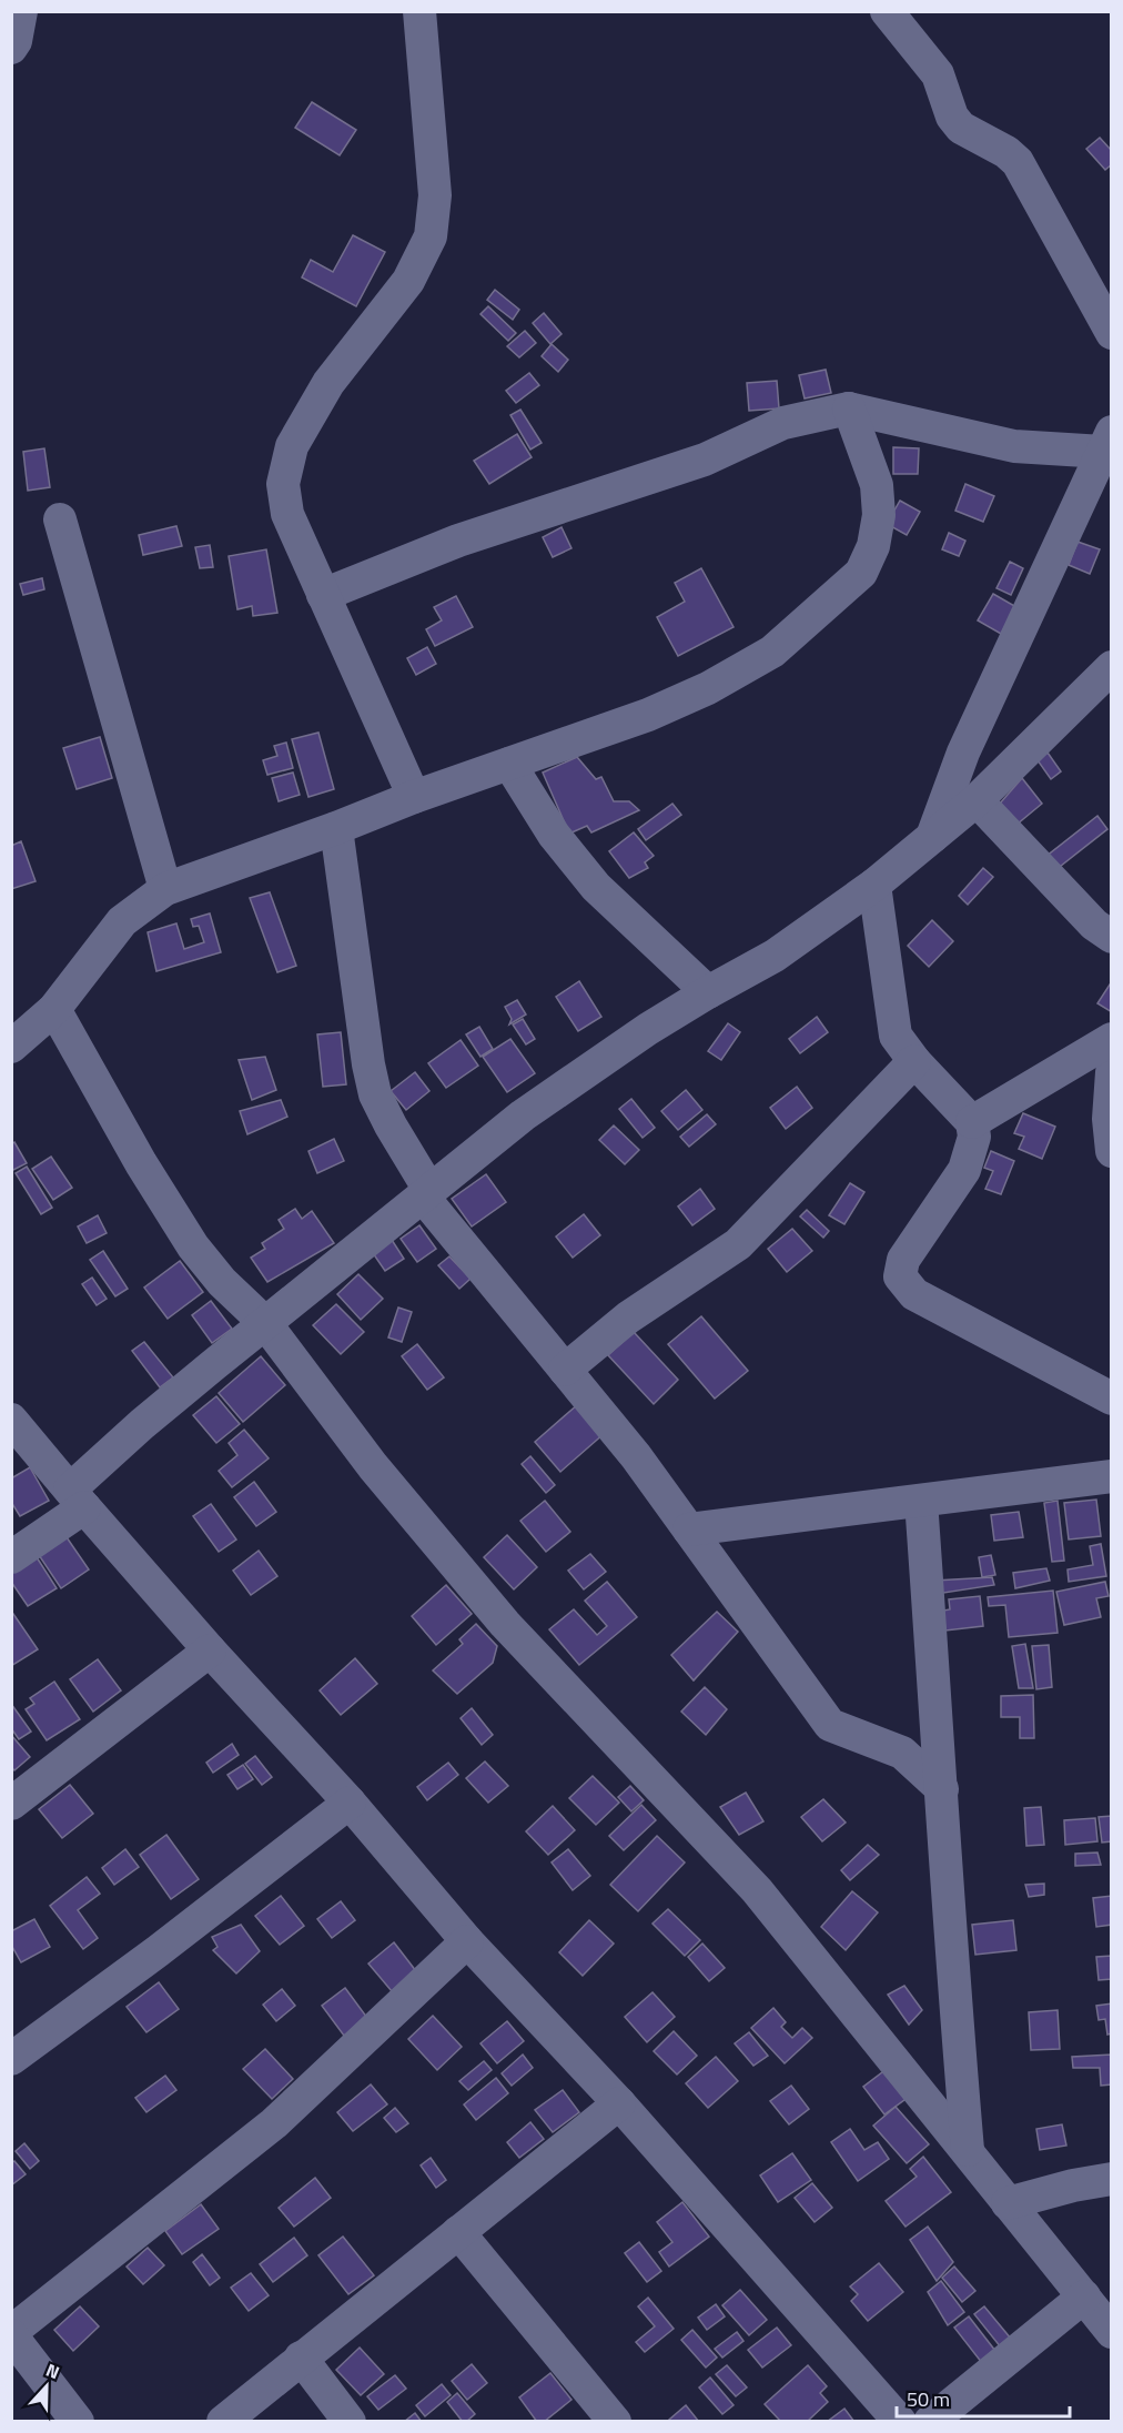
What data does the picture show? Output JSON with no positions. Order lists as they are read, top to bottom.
{
  "scale_bar": "50 m",
  "north": "top"
}
